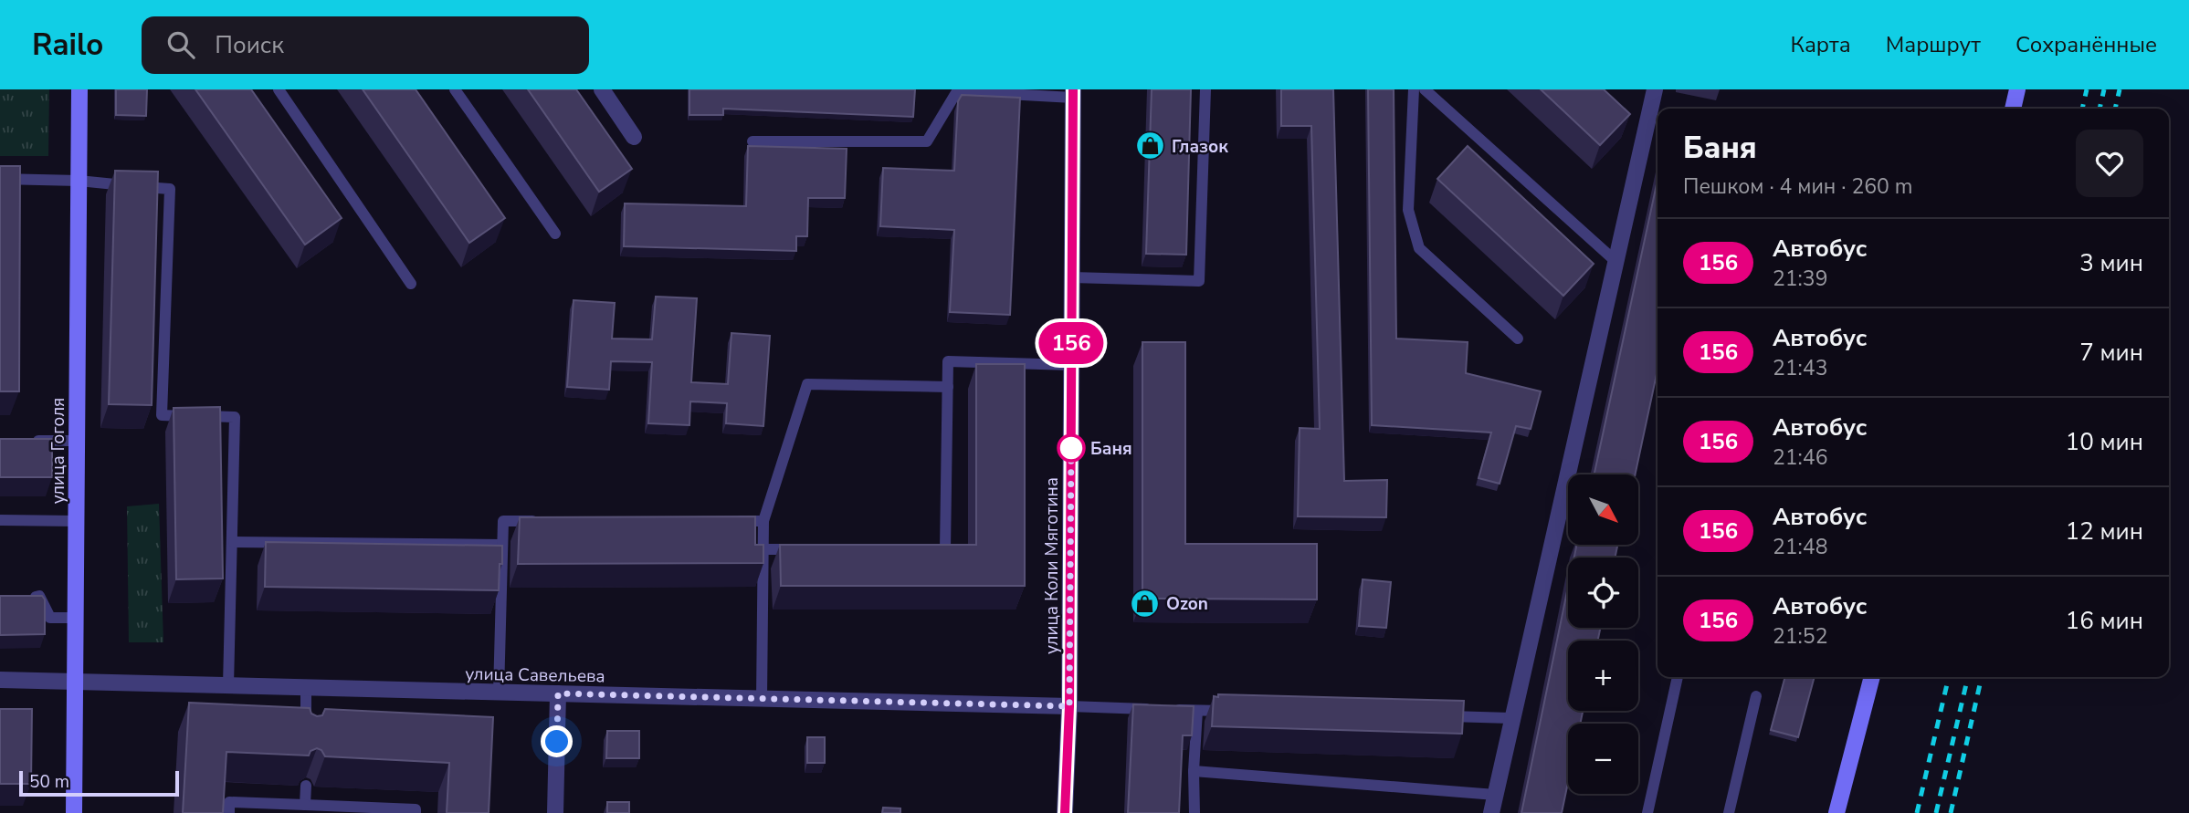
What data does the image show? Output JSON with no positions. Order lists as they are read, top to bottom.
{
  "streets": {
    "main road": ["улица Гоголя"],
    "street": ["улица Коли Мяготина", "улица Савельева"]
  },
  "crossings": [
    ["улица Гоголя", "улица Савельева"],
    ["улица Коли Мяготина", "улица Савельева"]
  ],
  "places": {
    "shop": ["Глазок", "Ozon"],
    "other": ["Баня"]
  },
  "lines": ["bus line 156"],
  "scale_bar": "50 m",
  "north": "bottom right",
  "page": {
    "header": "Railo",
    "search": "Поиск",
    "nav": ["Карта", "Маршрут", "Сохранённые"],
    "on_map": "156",
    "heading": ["Баня", "Пешком · 4 мин · 260 m"],
    "list": [
      {
        "mark": "156",
        "name": "Автобус",
        "note": "21:39",
        "value": "3 мин"
      },
      {
        "mark": "156",
        "name": "Автобус",
        "note": "21:43",
        "value": "7 мин"
      },
      {
        "mark": "156",
        "name": "Автобус",
        "note": "21:46",
        "value": "10 мин"
      },
      {
        "mark": "156",
        "name": "Автобус",
        "note": "21:48",
        "value": "12 мин"
      },
      {
        "mark": "156",
        "name": "Автобус",
        "note": "21:52",
        "value": "16 мин"
      }
    ],
    "map_buttons": ["+", "−"],
    "scale": "50 m"
  }
}
